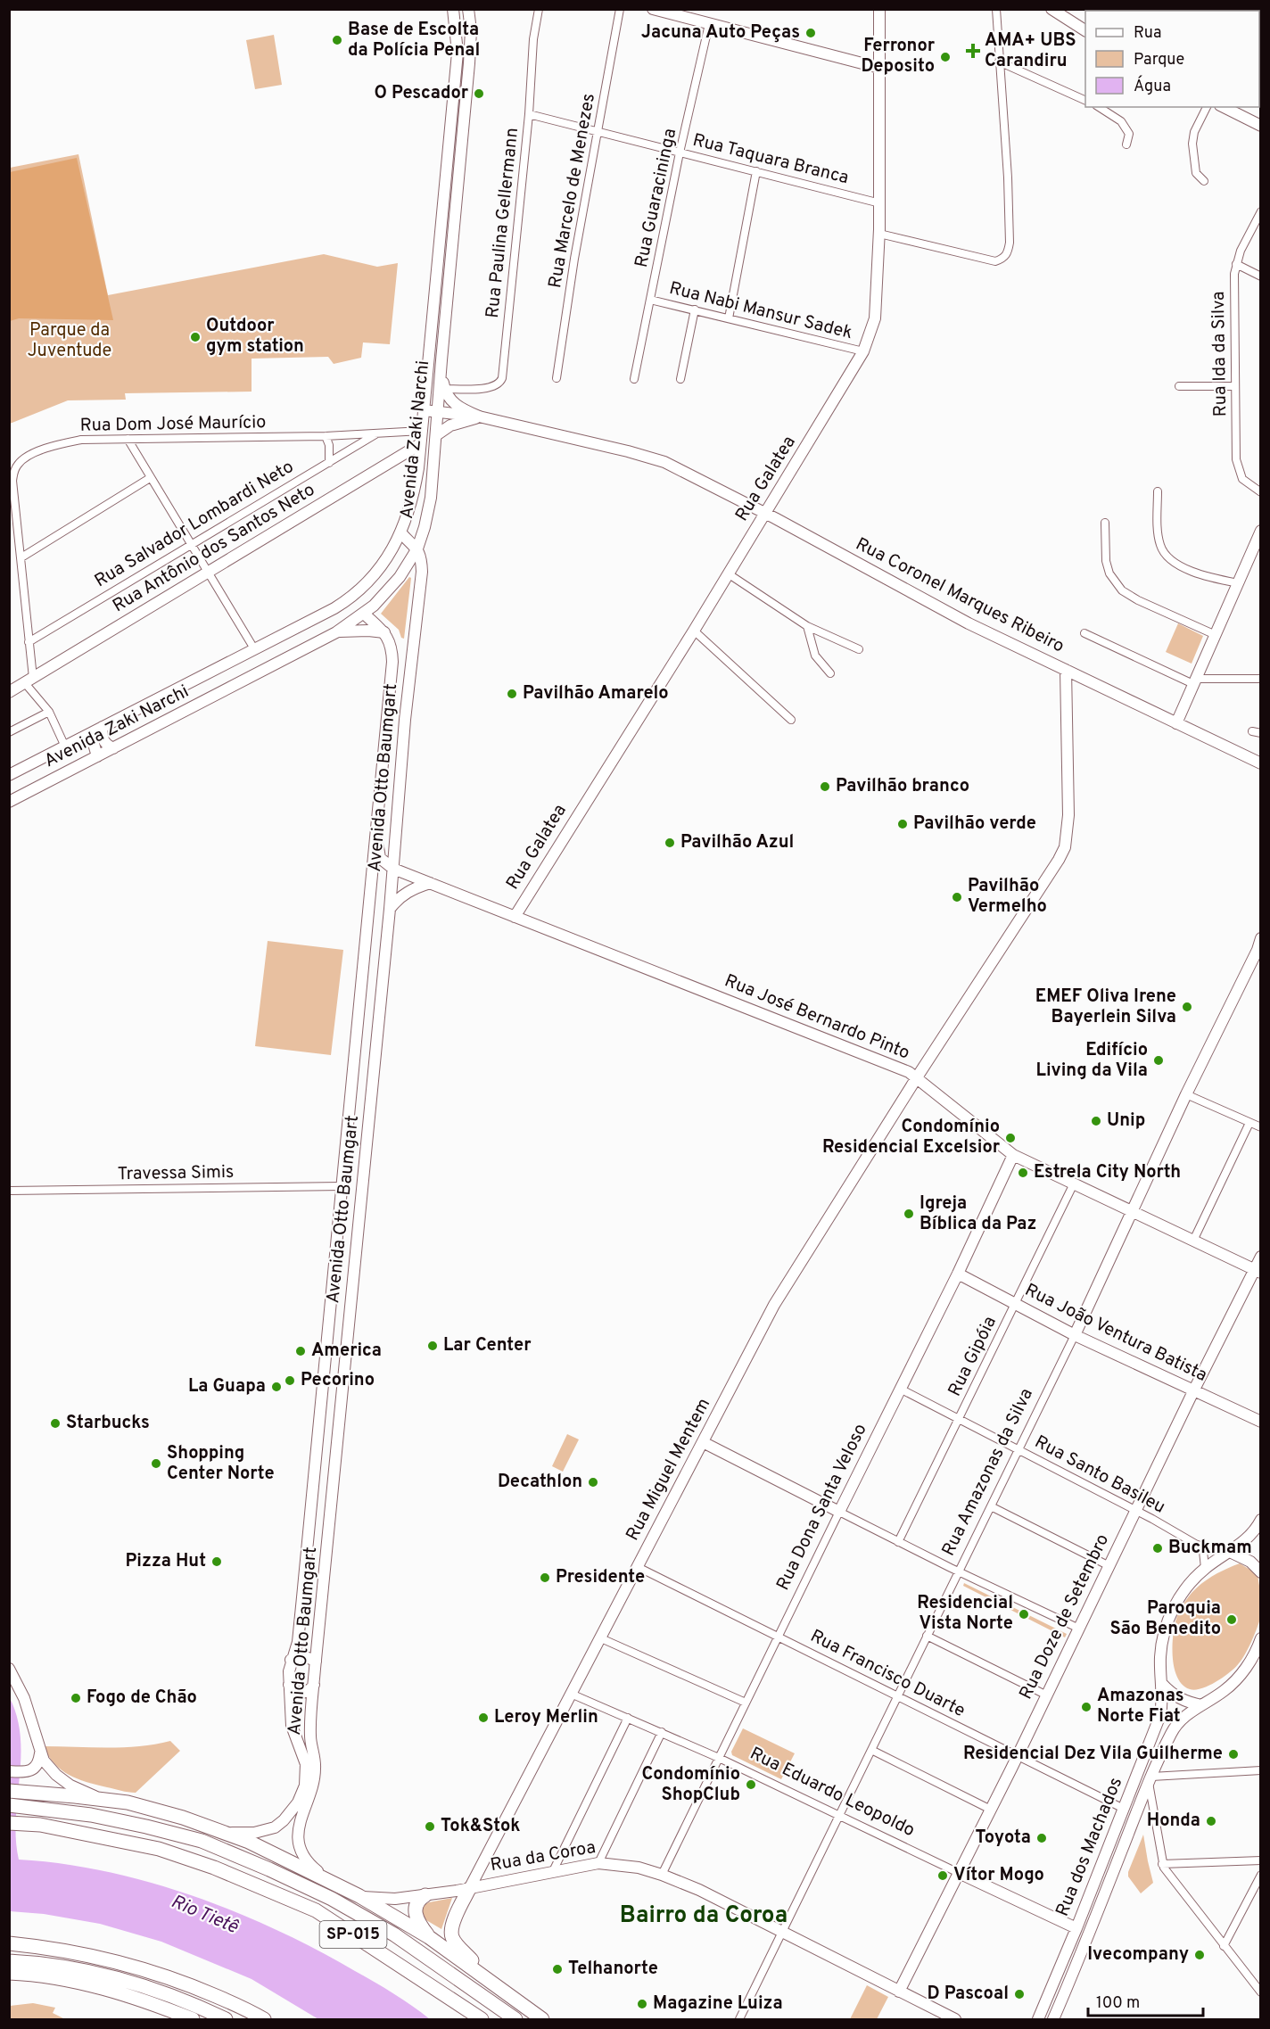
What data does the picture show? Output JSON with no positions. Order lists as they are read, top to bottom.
{
  "streets": {
    "highway": ["SP-015"],
    "street": [
      "Rua Taquara Branca",
      "Rua Marcelo de Menezes",
      "Rua Guaracininga",
      "Rua Paulina Gellermann",
      "Rua Nabi Mansur Sadek",
      "Rua Ida da Silva",
      "Rua Dom José Maurício",
      "Avenida Zaki Narchi",
      "Rua Galatea",
      "Rua Salvador Lombardi Neto",
      "Rua Antônio dos Santos Neto",
      "Rua Coronel Marques Ribeiro",
      "Avenida Otto Baumgart",
      "Rua José Bernardo Pinto",
      "Travessa Simis",
      "Rua João Ventura Batista",
      "Rua Gipóia",
      "Rua Miguel Mentem",
      "Rua Amazonas da Silva",
      "Rua Santo Basileu",
      "Rua Dona Santa Veloso",
      "Rua Doze de Setembro",
      "Rua Francisco Duarte",
      "Rua Eduardo Leopoldo",
      "Rua dos Machados",
      "Rua da Coroa"
    ]
  },
  "crossings": [
    ["Rua Taquara Branca", "Rua Marcelo de Menezes"],
    ["Rua Taquara Branca", "Rua Guaracininga"],
    ["Rua Taquara Branca", "Rua Paulina Gellermann"],
    ["Rua Taquara Branca", "Rua Galatea"],
    ["Rua Guaracininga", "Rua Nabi Mansur Sadek"],
    ["Rua Nabi Mansur Sadek", "Rua Galatea"],
    ["Rua Dom José Maurício", "Avenida Zaki Narchi"],
    ["Rua Dom José Maurício", "Rua Salvador Lombardi Neto"],
    ["Rua Dom José Maurício", "Rua Antônio dos Santos Neto"],
    ["Avenida Zaki Narchi", "Rua Antônio dos Santos Neto"],
    ["Avenida Zaki Narchi", "Rua Coronel Marques Ribeiro"],
    ["Avenida Zaki Narchi", "Avenida Otto Baumgart"],
    ["Rua Galatea", "Rua Coronel Marques Ribeiro"],
    ["Rua Galatea", "Rua José Bernardo Pinto"],
    ["Rua Coronel Marques Ribeiro", "Rua José Bernardo Pinto"],
    ["Rua Coronel Marques Ribeiro", "Rua Miguel Mentem"],
    ["Avenida Otto Baumgart", "Rua José Bernardo Pinto"],
    ["Avenida Otto Baumgart", "Travessa Simis"],
    ["Rua José Bernardo Pinto", "Rua Gipóia"],
    ["Rua José Bernardo Pinto", "Rua Miguel Mentem"],
    ["Rua José Bernardo Pinto", "Rua Amazonas da Silva"],
    ["Rua José Bernardo Pinto", "Rua Dona Santa Veloso"],
    ["Rua José Bernardo Pinto", "Rua Doze de Setembro"],
    ["Rua João Ventura Batista", "Rua Gipóia"],
    ["Rua João Ventura Batista", "Rua Amazonas da Silva"],
    ["Rua João Ventura Batista", "Rua Dona Santa Veloso"],
    ["Rua João Ventura Batista", "Rua Doze de Setembro"],
    ["Rua Gipóia", "Rua Santo Basileu"],
    ["Rua Miguel Mentem", "Rua Francisco Duarte"],
    ["Rua Miguel Mentem", "Rua Eduardo Leopoldo"],
    ["Rua Miguel Mentem", "Rua da Coroa"],
    ["Rua Amazonas da Silva", "Rua Santo Basileu"],
    ["Rua Amazonas da Silva", "Rua Francisco Duarte"],
    ["Rua Amazonas da Silva", "Rua Eduardo Leopoldo"],
    ["Rua Amazonas da Silva", "Rua da Coroa"],
    ["Rua Santo Basileu", "Rua Dona Santa Veloso"],
    ["Rua Santo Basileu", "Rua Doze de Setembro"],
    ["Rua Santo Basileu", "Rua dos Machados"],
    ["Rua Dona Santa Veloso", "Rua Francisco Duarte"],
    ["Rua Dona Santa Veloso", "Rua Eduardo Leopoldo"],
    ["Rua Dona Santa Veloso", "Rua da Coroa"],
    ["Rua Doze de Setembro", "Rua Francisco Duarte"],
    ["Rua Doze de Setembro", "Rua Eduardo Leopoldo"],
    ["Rua Doze de Setembro", "Rua da Coroa"],
    ["Rua Francisco Duarte", "Rua dos Machados"],
    ["Rua Eduardo Leopoldo", "Rua dos Machados"]
  ],
  "districts": ["Bairro da Coroa"],
  "water": ["Rio Tietê"],
  "parks": ["Parque da Juventude"],
  "places": {
    "other": [
      "Jacuna Auto Peças",
      "Base de Escolta da Polícia Penal",
      "Ferronor Deposito",
      "O Pescador",
      "Outdoor gym station",
      "Pavilhão Amarelo",
      "Pavilhão branco",
      "Pavilhão verde",
      "Pavilhão Azul",
      "Pavilhão Vermelho",
      "EMEF Oliva Irene Bayerlein Silva",
      "Edifício Living da Vila",
      "Unip",
      "Condomínio Residencial Excelsior",
      "Estrela City North",
      "Igreja Bíblica da Paz",
      "Lar Center",
      "America",
      "Pecorino",
      "La Guapa",
      "Starbucks",
      "Shopping Center Norte",
      "Decathlon",
      "Buckmam",
      "Pizza Hut",
      "Presidente",
      "Residencial Vista Norte",
      "Paroquia São Benedito",
      "Fogo de Chão",
      "Amazonas Norte Fiat",
      "Leroy Merlin",
      "Residencial Dez Vila Guilherme",
      "Condomínio ShopClub",
      "Honda",
      "Tok&Stok",
      "Toyota",
      "Vítor Mogo",
      "Ivecompany",
      "Telhanorte",
      "D Pascoal",
      "Magazine Luiza"
    ],
    "health": ["AMA+ UBS Carandiru"]
  },
  "legend": ["Rua", "Parque", "Água"],
  "scale_bar": "100 m"
}
